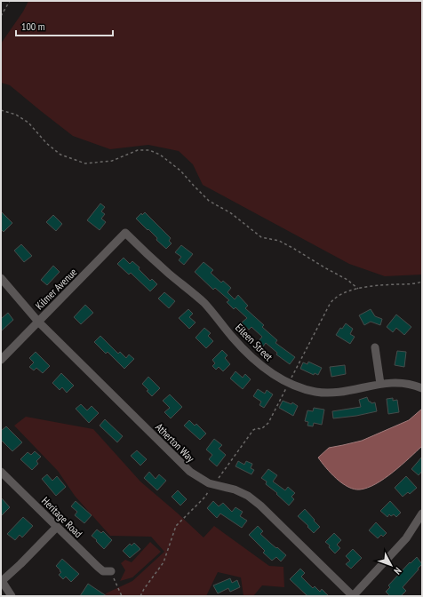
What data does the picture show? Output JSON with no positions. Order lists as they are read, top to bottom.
{
  "streets": {
    "street": [
      "Kilmer Avenue",
      "Eileen Street",
      "Atherton Way",
      "Heritage Road"
    ]
  },
  "crossings": [
    ["Kilmer Avenue", "Eileen Street"],
    ["Kilmer Avenue", "Atherton Way"]
  ],
  "scale_bar": "100 m",
  "north": "bottom right"
}
